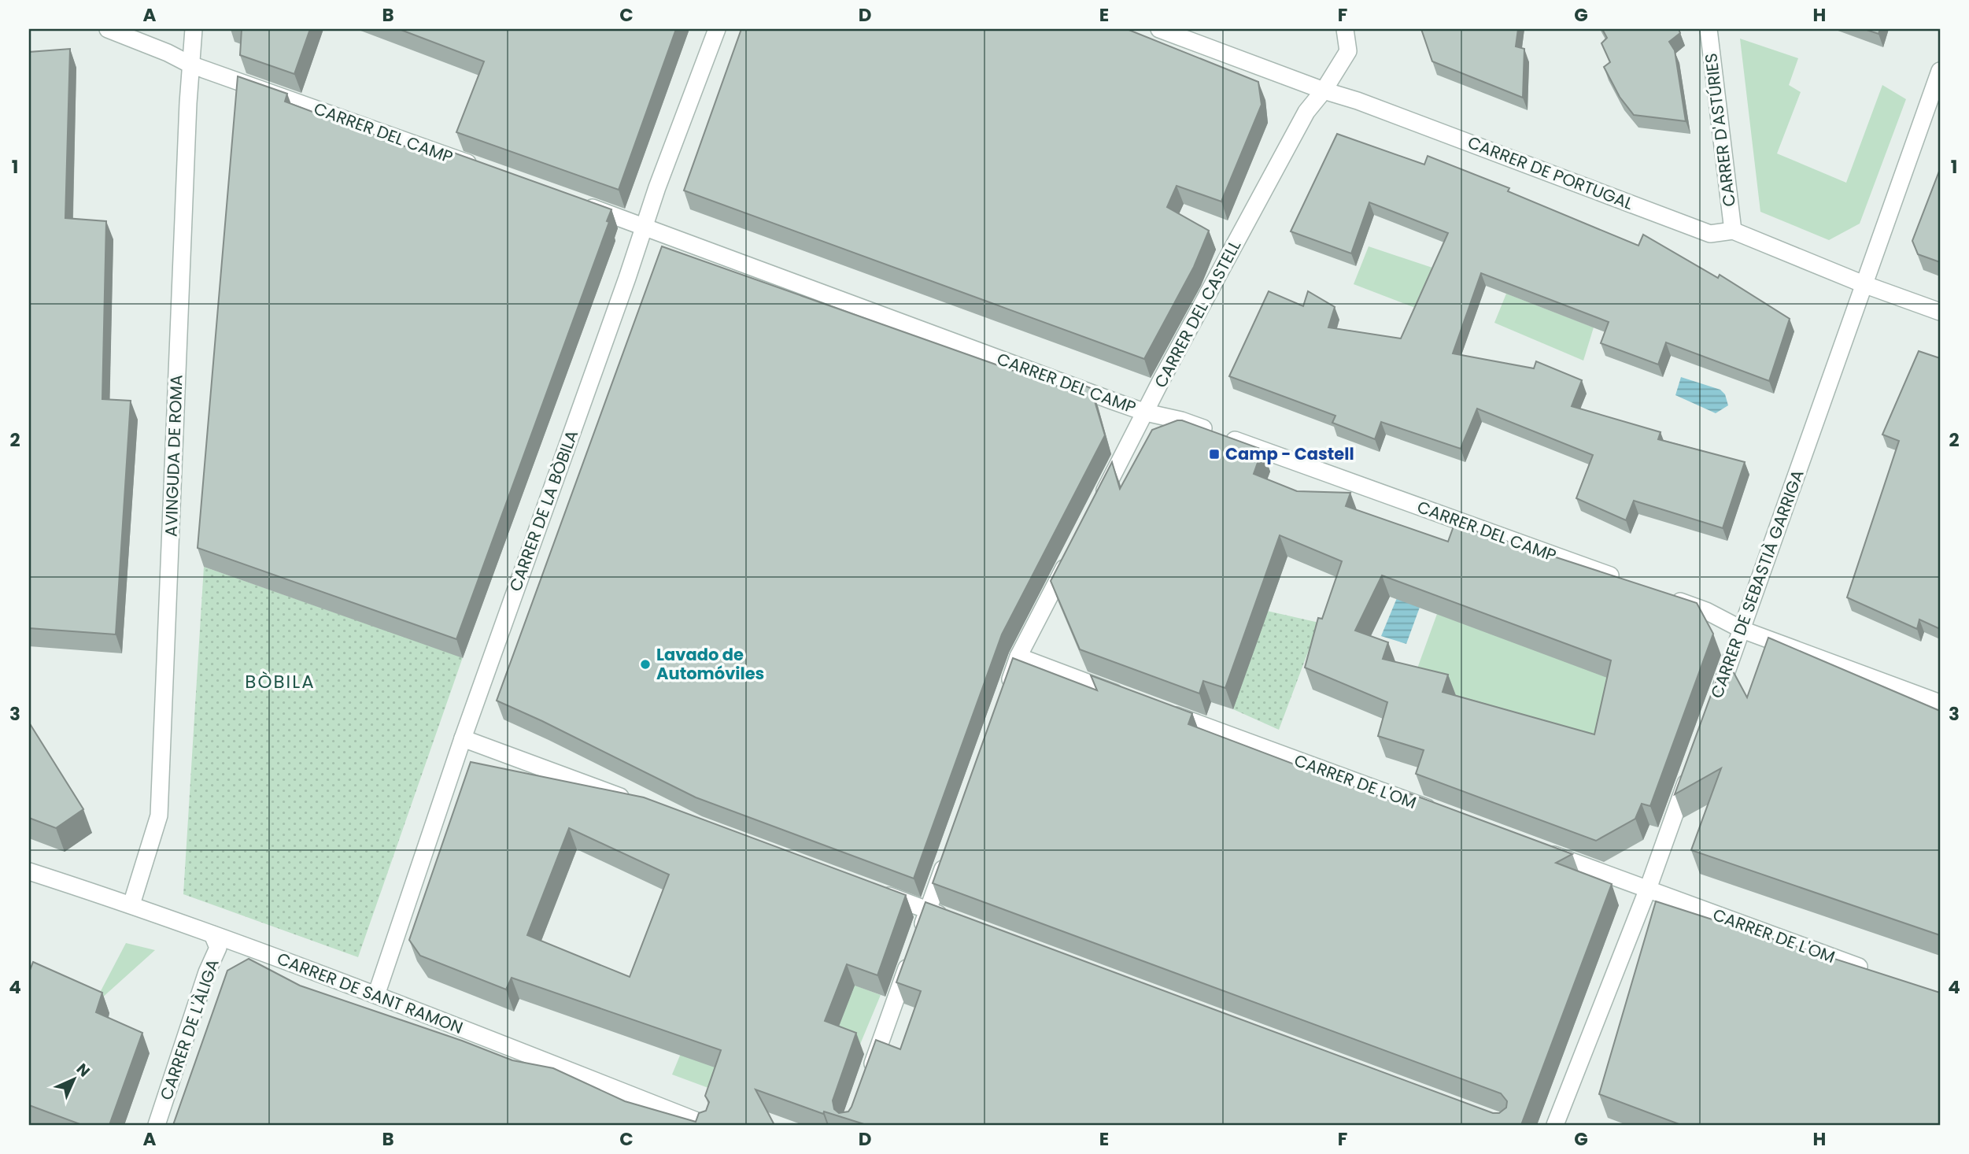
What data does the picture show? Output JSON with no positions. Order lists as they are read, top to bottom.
{
  "streets": {
    "street": [
      "CARRER D'ASTÚRIES",
      "CARRER DEL CAMP",
      "CARRER DE PORTUGAL",
      "CARRER DEL CASTELL",
      "AVINGUDA DE ROMA",
      "CARRER DE LA BÒBILA",
      "CARRER DE SEBASTIÀ GARRIGA",
      "CARRER DE L'OM",
      "CARRER DE SANT RAMON",
      "CARRER DE L'ÀLIGA"
    ]
  },
  "crossings": [
    ["CARRER D'ASTÚRIES", "CARRER DE PORTUGAL"],
    ["CARRER DEL CAMP", "CARRER DEL CASTELL"],
    ["CARRER DEL CAMP", "AVINGUDA DE ROMA"],
    ["CARRER DEL CAMP", "CARRER DE LA BÒBILA"],
    ["CARRER DE PORTUGAL", "CARRER DEL CASTELL"],
    ["CARRER DE PORTUGAL", "CARRER DE SEBASTIÀ GARRIGA"],
    ["AVINGUDA DE ROMA", "CARRER DE SANT RAMON"],
    ["CARRER DE LA BÒBILA", "CARRER DE SANT RAMON"],
    ["CARRER DE SANT RAMON", "CARRER DE L'ÀLIGA"]
  ],
  "districts": ["BÒBILA"],
  "places": {
    "transit": ["Camp - Castell"],
    "other": ["Lavado de Automóviles"]
  },
  "north": "top right",
  "grid": {
    "columns": [
      "A",
      "B",
      "C",
      "D",
      "E",
      "F",
      "G",
      "H"
    ],
    "rows": [
      "1",
      "2",
      "3",
      "4"
    ]
  }
}
